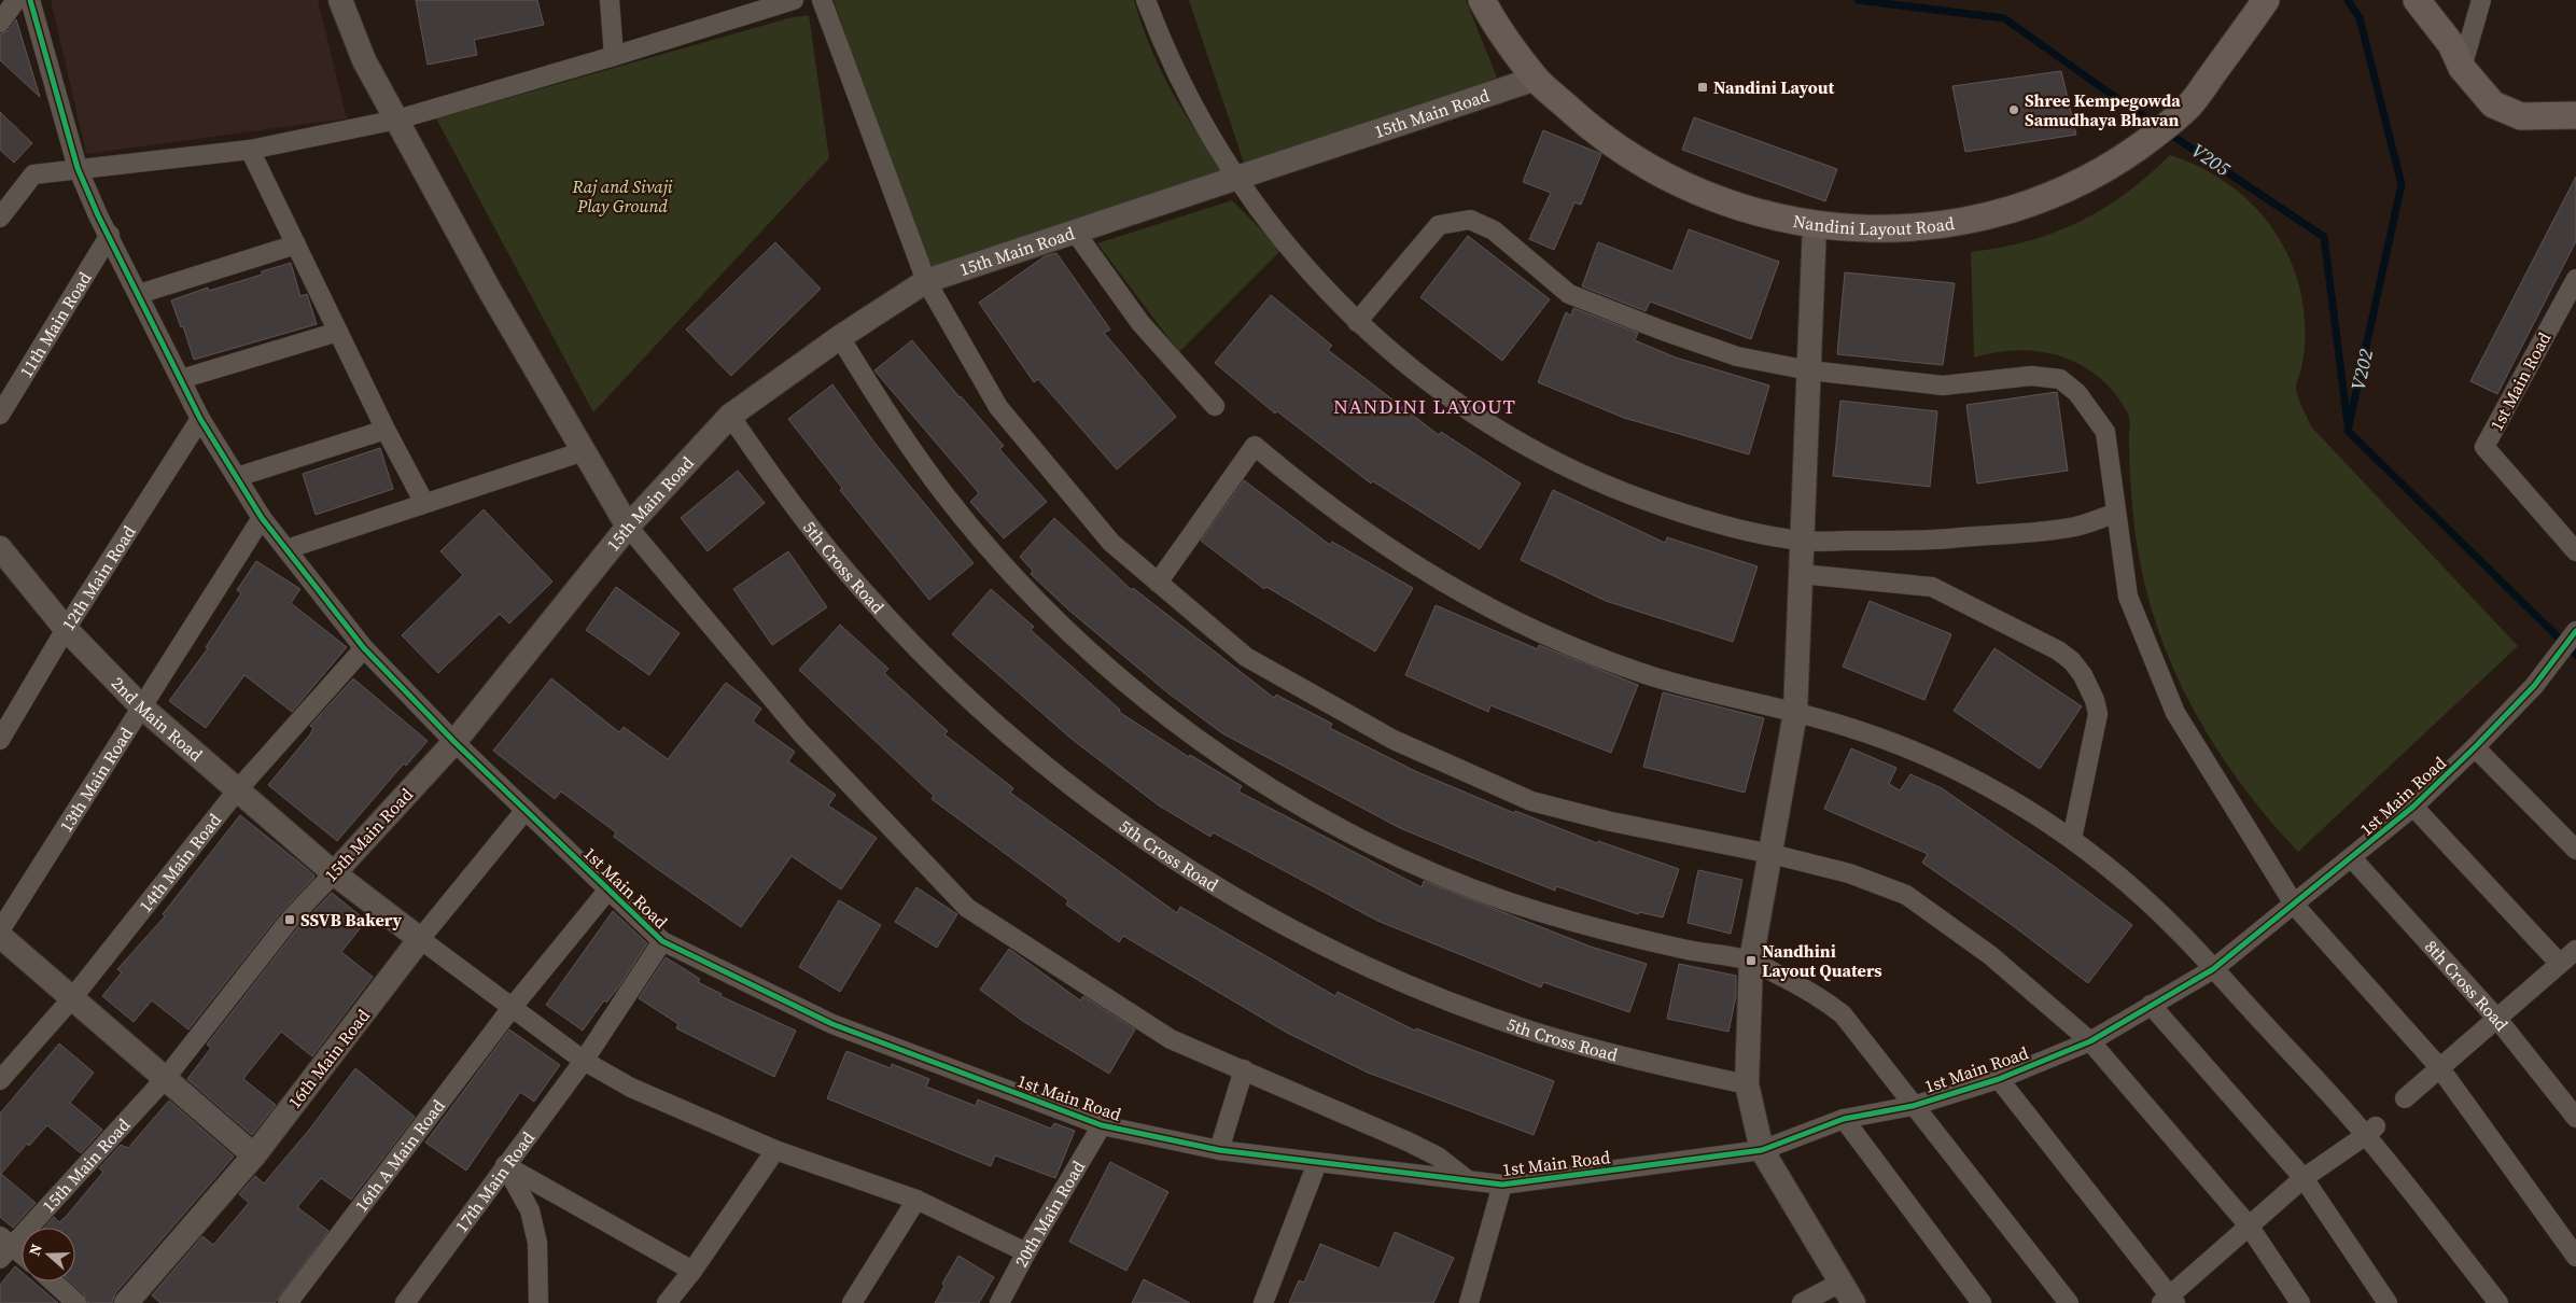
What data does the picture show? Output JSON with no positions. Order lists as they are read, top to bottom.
{
  "streets": {
    "main road": ["Nandini Layout Road"],
    "street": [
      "15th Main Road",
      "11th Main Road",
      "1st Main Road",
      "5th Cross Road",
      "12th Main Road",
      "2nd Main Road",
      "13th Main Road",
      "14th Main Road",
      "8th Cross Road",
      "16th Main Road",
      "16th A Main Road",
      "17th Main Road",
      "20th Main Road"
    ]
  },
  "crossings": [
    ["15th Main Road", "Nandini Layout Road"],
    ["15th Main Road", "1st Main Road"],
    ["15th Main Road", "5th Cross Road"],
    ["15th Main Road", "2nd Main Road"],
    ["11th Main Road", "1st Main Road"],
    ["1st Main Road", "12th Main Road"],
    ["1st Main Road", "13th Main Road"],
    ["1st Main Road", "14th Main Road"],
    ["1st Main Road", "8th Cross Road"],
    ["1st Main Road", "16th Main Road"],
    ["1st Main Road", "16th A Main Road"],
    ["1st Main Road", "17th Main Road"],
    ["1st Main Road", "20th Main Road"],
    ["12th Main Road", "2nd Main Road"],
    ["2nd Main Road", "13th Main Road"],
    ["2nd Main Road", "14th Main Road"],
    ["2nd Main Road", "16th Main Road"]
  ],
  "districts": ["NANDINI LAYOUT"],
  "water": ["V205", "V202"],
  "parks": ["Raj and Sivaji Play Ground"],
  "places": {
    "transit": ["Nandini Layout", "SSVB Bakery", "Nandhini Layout Quaters"],
    "other": ["Shree Kempegowda Samudhaya Bhavan"]
  },
  "north": "left"
}
